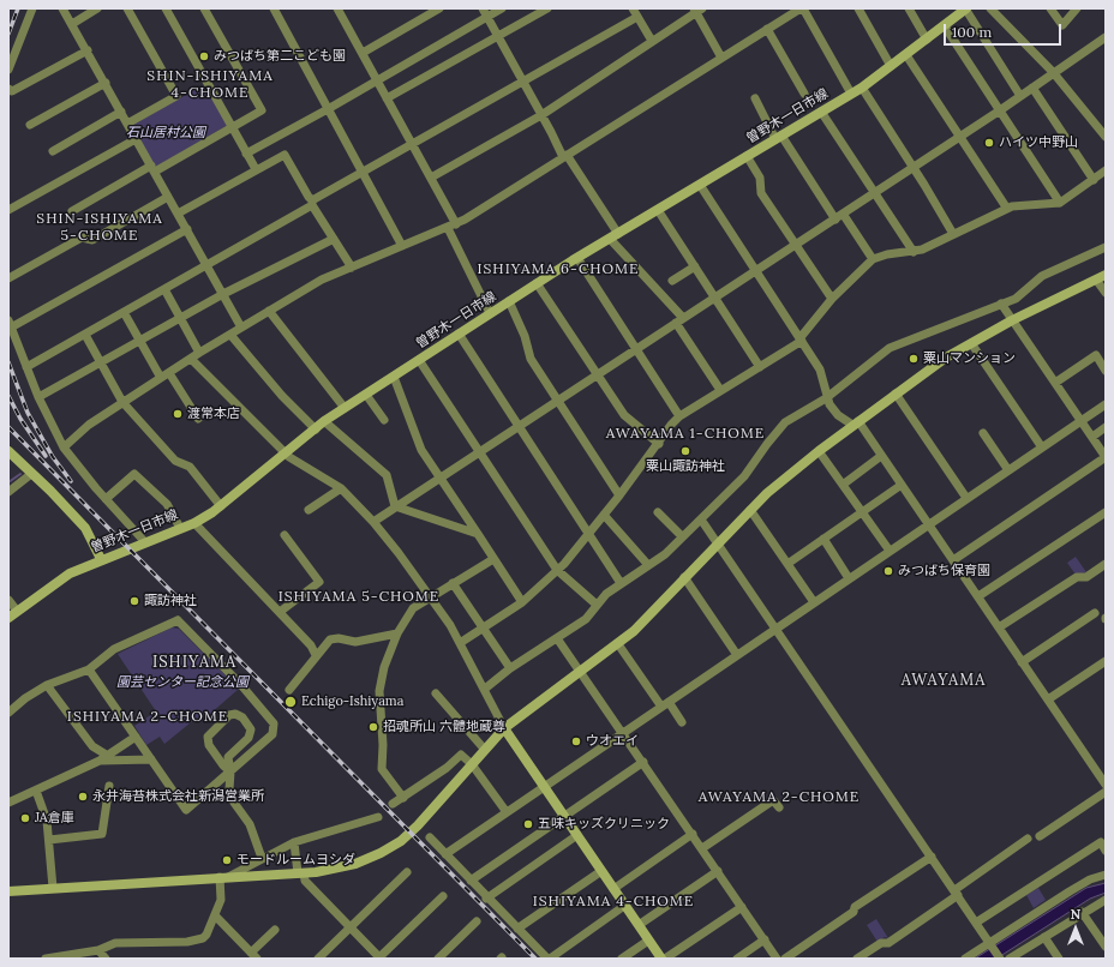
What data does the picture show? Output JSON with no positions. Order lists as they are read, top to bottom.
{
  "streets": {
    "street": ["曽野木一日市線"]
  },
  "districts": [
    "SHIN-ISHIYAMA 4-CHOME",
    "SHIN-ISHIYAMA 5-CHOME",
    "ISHIYAMA 6-CHOME",
    "AWAYAMA 1-CHOME",
    "ISHIYAMA 5-CHOME",
    "ISHIYAMA",
    "AWAYAMA",
    "ISHIYAMA 2-CHOME",
    "AWAYAMA 2-CHOME",
    "ISHIYAMA 4-CHOME"
  ],
  "parks": ["石山居村公園", "園芸センター記念公園"],
  "places": [
    "みつばち第二こども園",
    "ハイツ中野山",
    "粟山マンション",
    "渡常本店",
    "粟山諏訪神社",
    "みつばち保育園",
    "諏訪神社",
    "Echigo-Ishiyama",
    "招魂所山 六體地蔵尊",
    "ウオエイ",
    "永井海苔株式会社新潟営業所",
    "JA倉庫",
    "五味キッズクリニック",
    "モードルームヨシダ"
  ],
  "scale_bar": "100 m",
  "north": "top"
}
